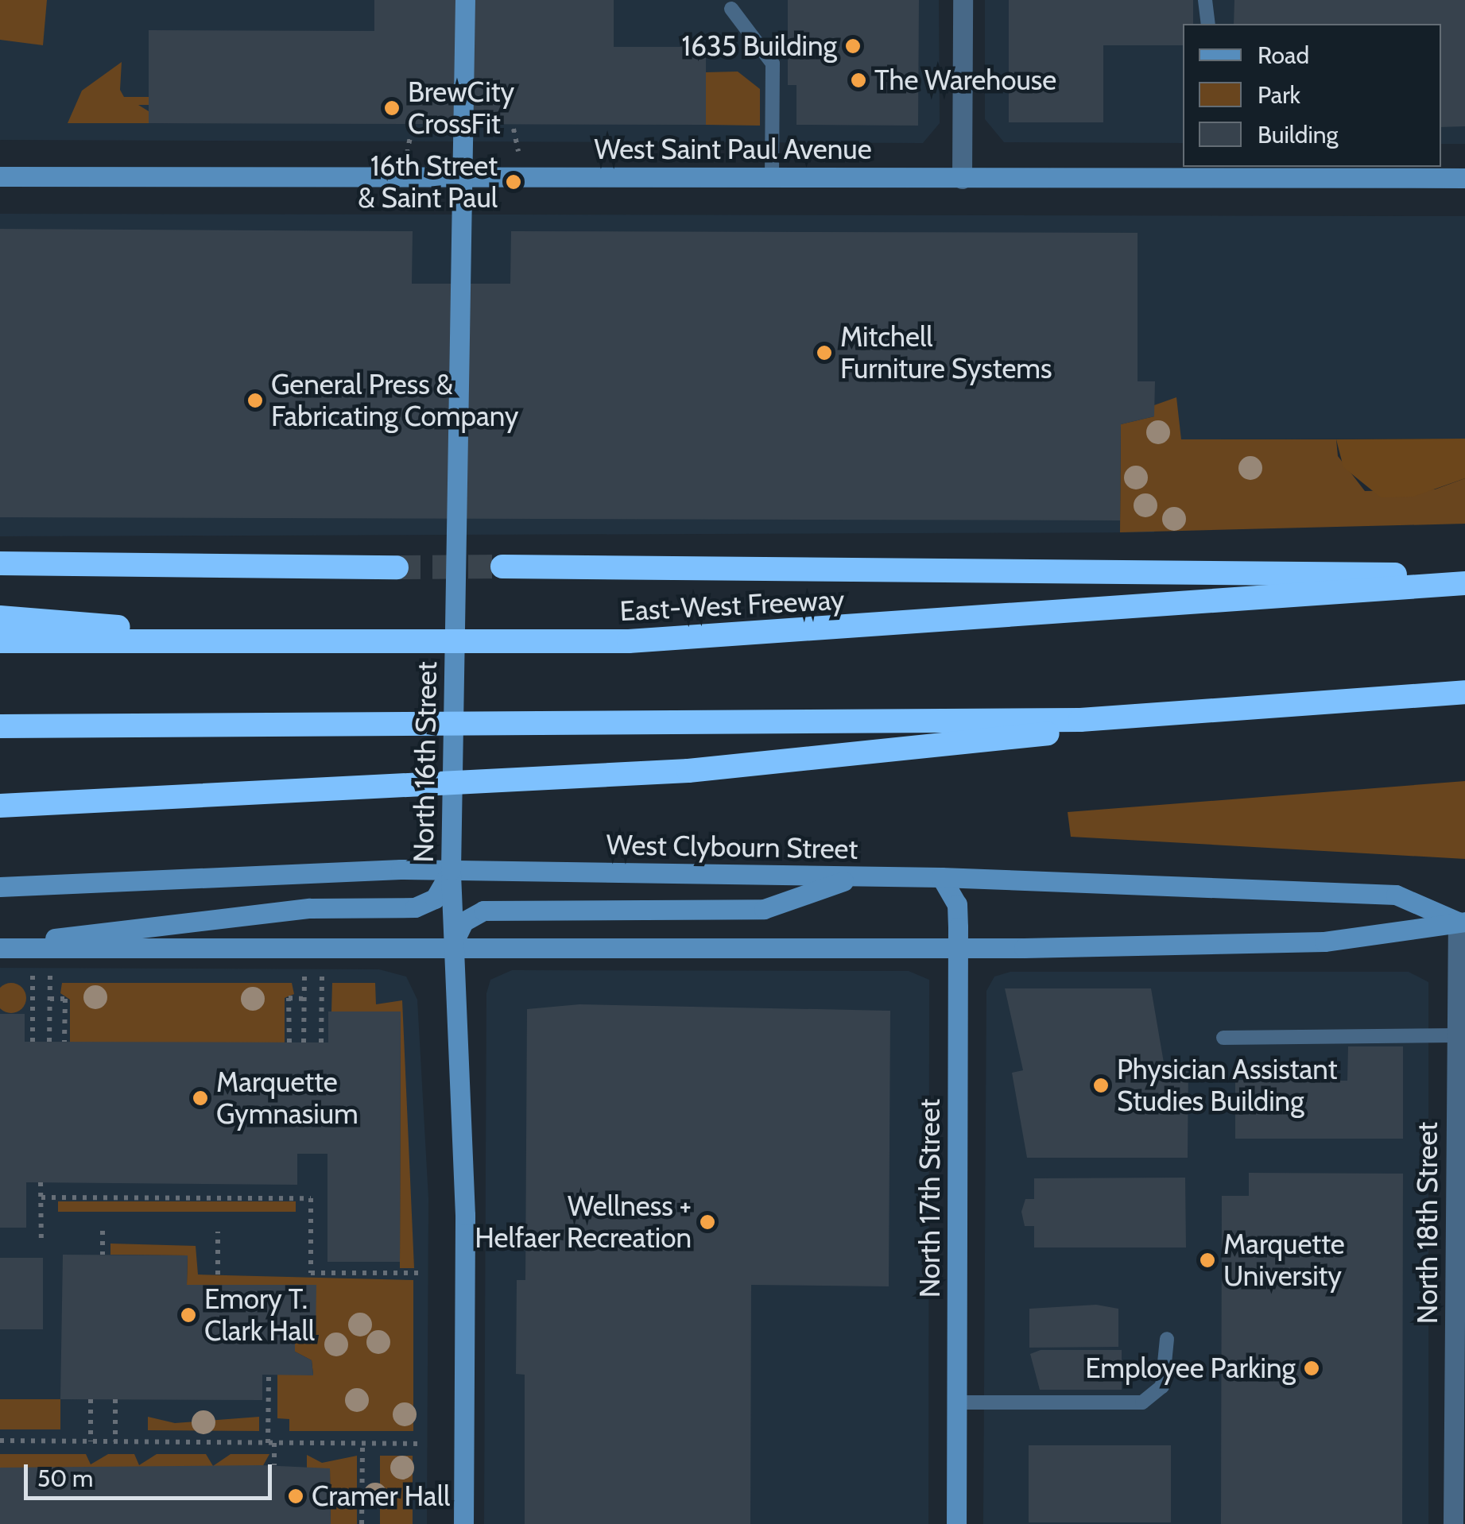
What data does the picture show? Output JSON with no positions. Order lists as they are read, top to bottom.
{
  "streets": {
    "highway": ["East-West Freeway"],
    "street": [
      "West Saint Paul Avenue",
      "North 16th Street",
      "West Clybourn Street",
      "North 17th Street",
      "North 18th Street"
    ]
  },
  "crossings": [
    ["North 16th Street", "West Clybourn Street"],
    ["West Clybourn Street", "North 17th Street"],
    ["West Clybourn Street", "North 18th Street"]
  ],
  "places": [
    "1635 Building",
    "The Warehouse",
    "BrewCity CrossFit",
    "16th Street & Saint Paul",
    "Mitchell Furniture Systems",
    "General Press & Fabricating Company",
    "Physician Assistant Studies Building",
    "Marquette Gymnasium",
    "Wellness + Helfaer Recreation",
    "Marquette University",
    "Emory T. Clark Hall",
    "Employee Parking",
    "Cramer Hall"
  ],
  "legend": ["Road", "Park", "Building"],
  "scale_bar": "50 m"
}
